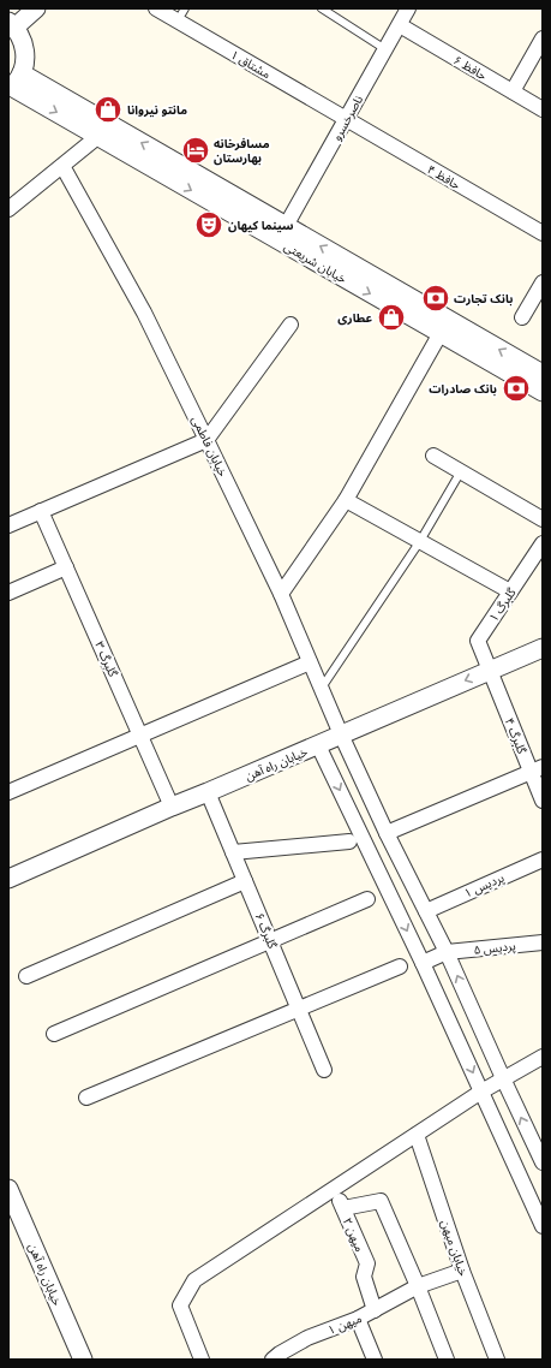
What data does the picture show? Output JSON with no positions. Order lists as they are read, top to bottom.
{
  "streets": {
    "street": [
      "مشتاق ۱",
      "حافظ ۶",
      "ناصرخسرو",
      "حافظ ۴",
      "خیابان شریعتی",
      "خیابان فاطمی",
      "گلبرگ ۱",
      "گلبرگ ۳",
      "گلبرگ ۴",
      "خیابان راه آهن",
      "پردیس ۱",
      "گلبرگ ۶",
      "پردیس ۵",
      "میهن ۲",
      "خیابان میهن",
      "میهن ۱"
    ]
  },
  "crossings": [
    ["مشتاق ۱", "ناصرخسرو"],
    ["مشتاق ۱", "حافظ ۴"],
    ["حافظ ۶", "ناصرخسرو"],
    ["ناصرخسرو", "حافظ ۴"],
    ["ناصرخسرو", "خیابان شریعتی"],
    ["خیابان فاطمی", "خیابان راه آهن"],
    ["خیابان فاطمی", "پردیس ۱"],
    ["خیابان فاطمی", "پردیس ۵"],
    ["گلبرگ ۱", "گلبرگ ۴"],
    ["گلبرگ ۱", "خیابان راه آهن"],
    ["گلبرگ ۳", "خیابان راه آهن"],
    ["گلبرگ ۴", "خیابان راه آهن"],
    ["خیابان راه آهن", "گلبرگ ۶"],
    ["میهن ۲", "میهن ۱"],
    ["خیابان میهن", "میهن ۱"]
  ],
  "places": {
    "shop": ["مانتو نیروانا", "عطاری"],
    "hotel": ["مسافرخانه بهارستان"],
    "theatre": ["سینما کیهان"],
    "bank": ["بانک تجارت", "بانک صادرات"]
  }
}
